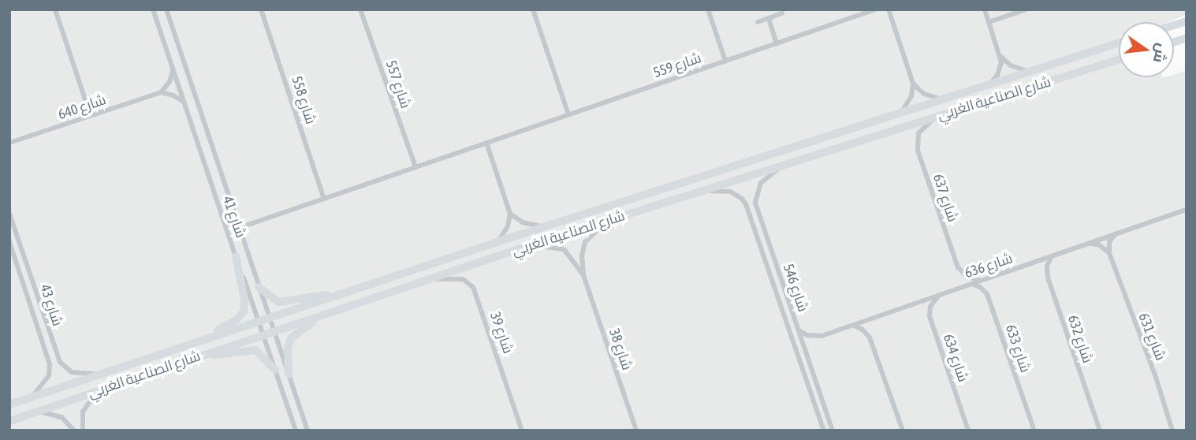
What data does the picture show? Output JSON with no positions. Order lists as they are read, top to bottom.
{
  "streets": {
    "main road": ["شارع الصناعية الغربي"],
    "street": [
      "شارع 559",
      "شارع 557",
      "شارع 558",
      "شارع 640",
      "شارع 637",
      "شارع 41",
      "شارع 636",
      "شارع 546",
      "شارع 43",
      "شارع 39",
      "شارع 631",
      "شارع 632",
      "شارع 633",
      "شارع 38",
      "شارع 634"
    ]
  },
  "crossings": [
    ["شارع 559", "شارع 557"],
    ["شارع 559", "شارع 558"],
    ["شارع 559", "شارع 41"],
    ["شارع الصناعية الغربي", "شارع 637"],
    ["شارع الصناعية الغربي", "شارع 41"],
    ["شارع الصناعية الغربي", "شارع 546"],
    ["شارع الصناعية الغربي", "شارع 43"],
    ["شارع الصناعية الغربي", "شارع 39"],
    ["شارع الصناعية الغربي", "شارع 38"],
    ["شارع 637", "شارع 636"],
    ["شارع 636", "شارع 546"],
    ["شارع 636", "شارع 632"],
    ["شارع 636", "شارع 633"],
    ["شارع 636", "شارع 634"]
  ],
  "north": "right"
}
